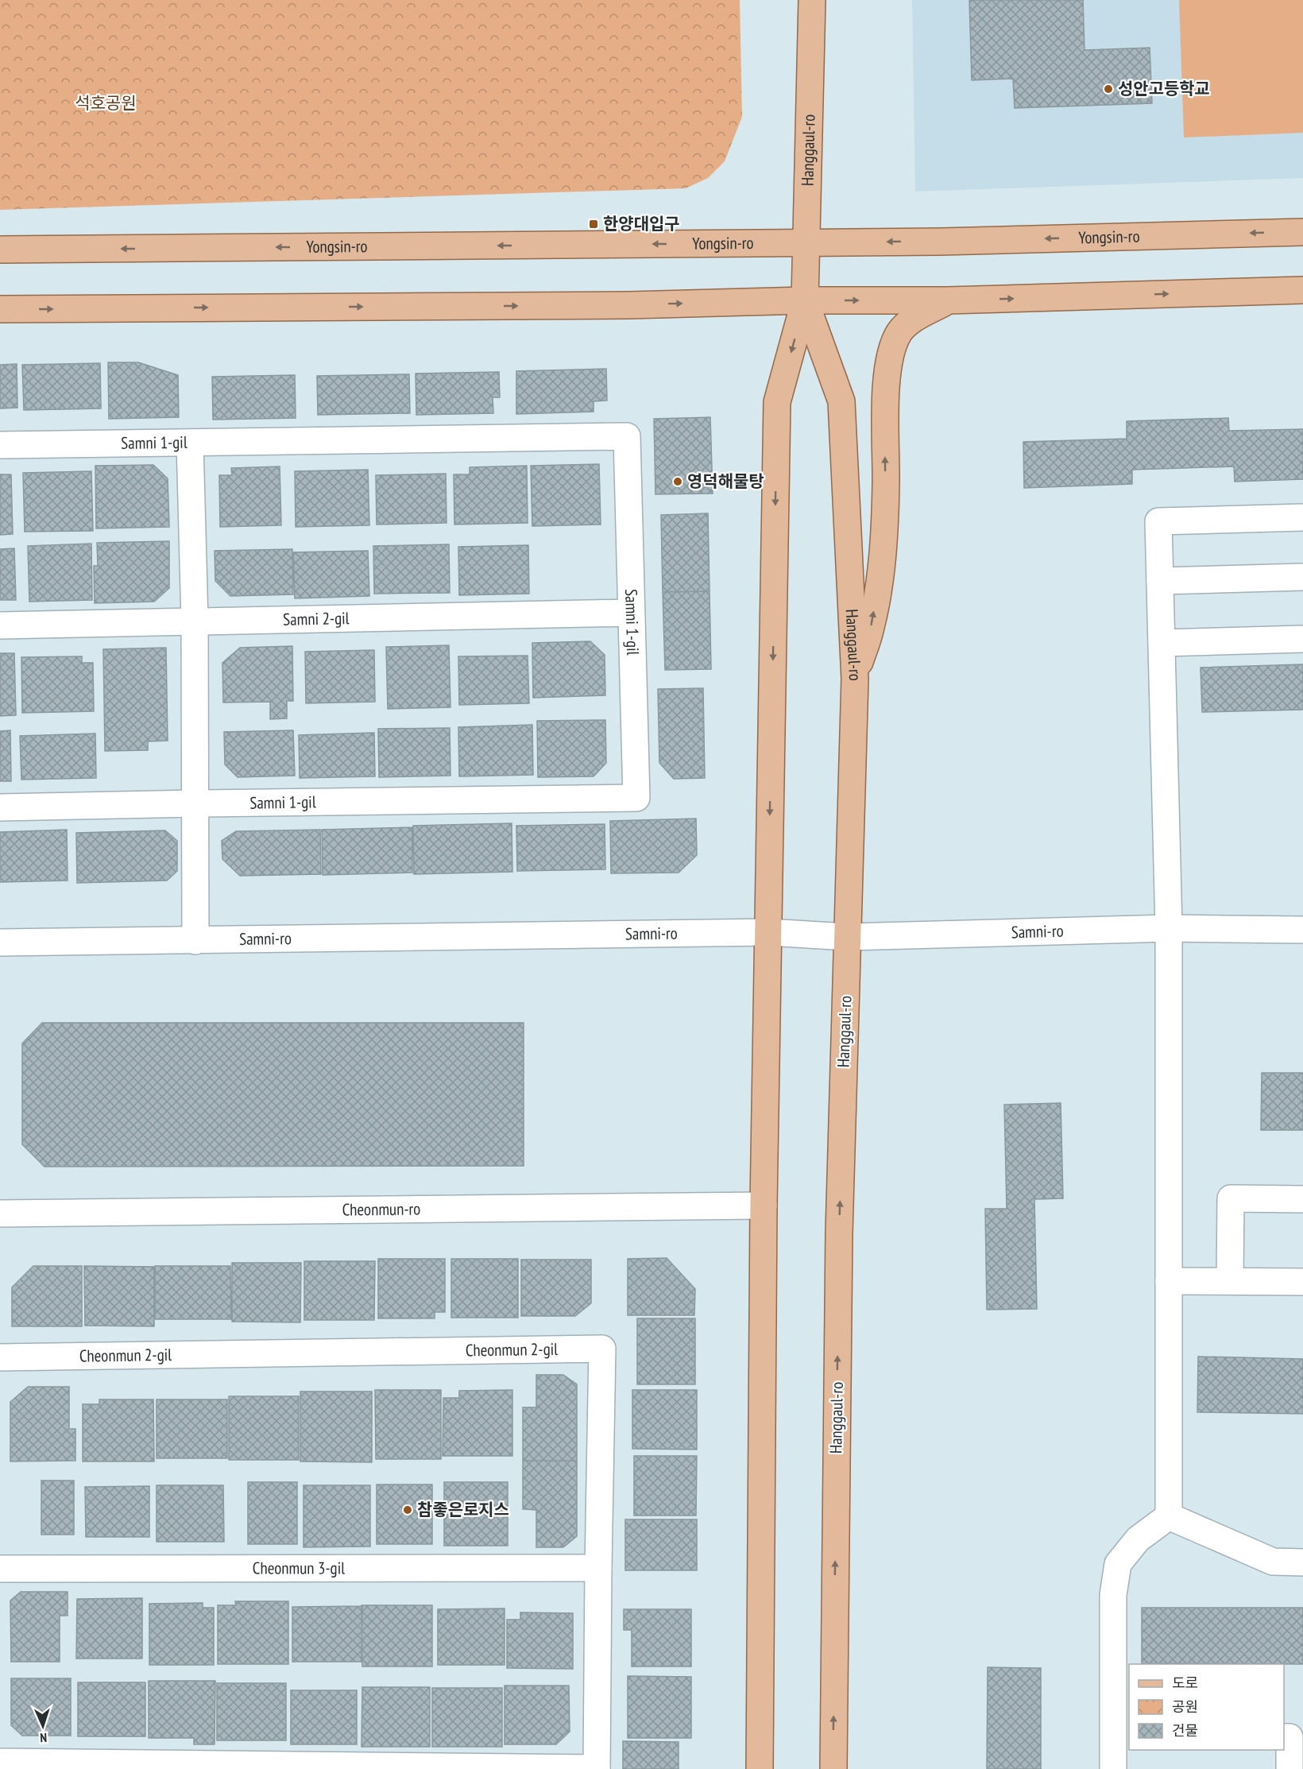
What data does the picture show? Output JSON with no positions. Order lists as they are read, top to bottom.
{
  "streets": {
    "main road": ["Hanggaul-ro", "Yongsin-ro"],
    "street": [
      "Samni 1-gil",
      "Samni 2-gil",
      "Samni-ro",
      "Cheonmun-ro",
      "Cheonmun 2-gil",
      "Cheonmun 3-gil"
    ]
  },
  "crossings": [
    ["Hanggaul-ro", "Yongsin-ro"],
    ["Hanggaul-ro", "Samni-ro"],
    ["Hanggaul-ro", "Cheonmun-ro"],
    ["Samni 1-gil", "Samni 2-gil"],
    ["Cheonmun 2-gil", "Cheonmun 3-gil"]
  ],
  "parks": ["석호공원"],
  "places": {
    "other": ["성안고등학교", "영덕해물탕", "참좋은로지스"],
    "transit": ["한양대입구"]
  },
  "legend": ["도로", "공원", "건물"],
  "north": "bottom"
}
